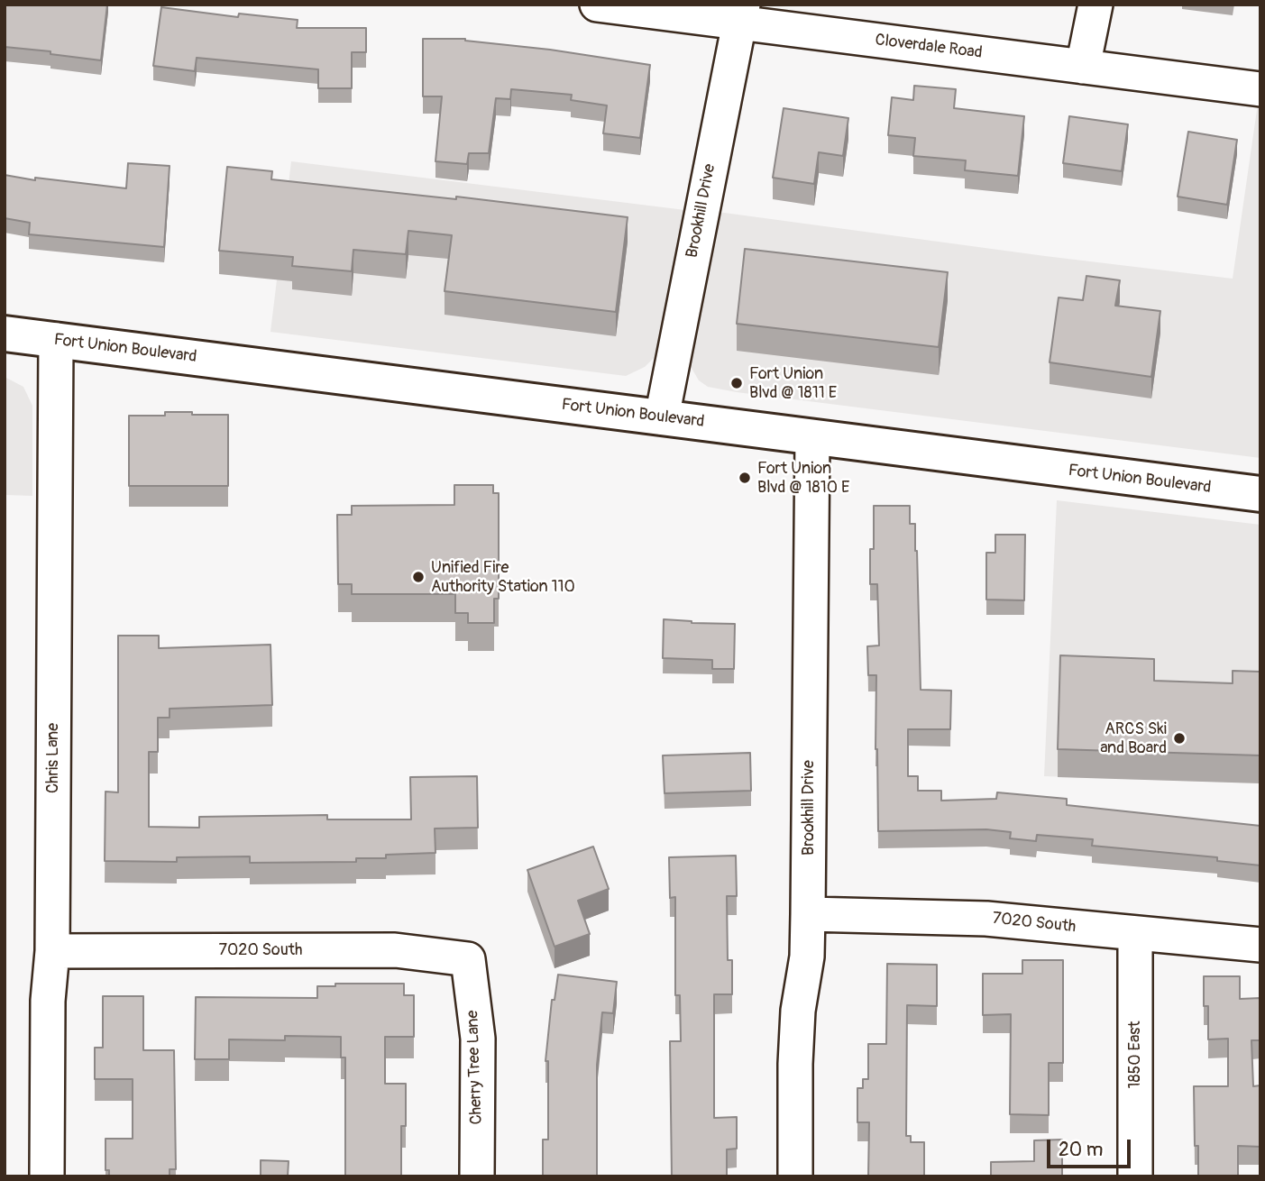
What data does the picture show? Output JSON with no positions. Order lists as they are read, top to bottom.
{
  "streets": {
    "main road": ["Fort Union Boulevard"],
    "street": [
      "Cloverdale Road",
      "Brookhill Drive",
      "Chris Lane",
      "7020 South",
      "1850 East",
      "Cherry Tree Lane"
    ]
  },
  "crossings": [
    ["Cloverdale Road", "Brookhill Drive"],
    ["Brookhill Drive", "Fort Union Boulevard"],
    ["Brookhill Drive", "7020 South"],
    ["Fort Union Boulevard", "Chris Lane"],
    ["Chris Lane", "7020 South"],
    ["7020 South", "1850 East"],
    ["7020 South", "Cherry Tree Lane"]
  ],
  "places": [
    "Fort Union Blvd @ 1811 E",
    "Fort Union Blvd @ 1810 E",
    "Unified Fire Authority Station 110",
    "ARCS Ski and Board"
  ],
  "scale_bar": "20 m"
}
